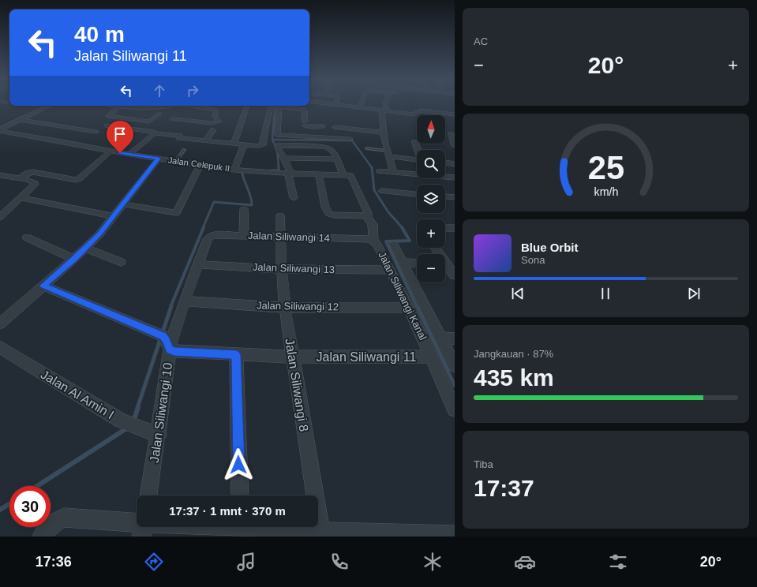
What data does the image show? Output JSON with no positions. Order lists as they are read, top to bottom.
{
  "streets": {
    "street": [
      "Jalan Celepuk II",
      "Jalan Siliwangi 14",
      "Jalan Siliwangi 13",
      "Jalan Siliwangi Kanal",
      "Jalan Siliwangi 12",
      "Jalan Siliwangi 11",
      "Jalan Siliwangi 8",
      "Jalan Al Amin I",
      "Jalan Siliwangi 10"
    ]
  },
  "crossings": [
    ["Jalan Siliwangi 14", "Jalan Siliwangi Kanal"],
    ["Jalan Siliwangi 14", "Jalan Siliwangi 8"],
    ["Jalan Siliwangi 14", "Jalan Siliwangi 10"],
    ["Jalan Siliwangi 13", "Jalan Siliwangi Kanal"],
    ["Jalan Siliwangi 13", "Jalan Siliwangi 8"],
    ["Jalan Siliwangi 13", "Jalan Siliwangi 10"],
    ["Jalan Siliwangi Kanal", "Jalan Siliwangi 12"],
    ["Jalan Siliwangi Kanal", "Jalan Siliwangi 11"],
    ["Jalan Siliwangi 12", "Jalan Siliwangi 8"],
    ["Jalan Siliwangi 12", "Jalan Siliwangi 10"],
    ["Jalan Siliwangi 11", "Jalan Siliwangi 8"],
    ["Jalan Siliwangi 11", "Jalan Siliwangi 10"],
    ["Jalan Al Amin I", "Jalan Siliwangi 10"]
  ],
  "north": "top",
  "page": {
    "tile": [
      "AC",
      ["Jangkauan · 87%", "435 km"],
      ["Tiba", "17:37"]
    ],
    "turn": ["40 m", "Jalan Siliwangi 11"],
    "heat": ["−", "20°", "+"],
    "map_buttons": ["+", "−"],
    "song": ["Blue Orbit", "Sona"],
    "limit": "30",
    "trip": "17:37 · 1 mnt · 370 m",
    "tabs": ["17:36", "20°"],
    "gauge": ["25", "km/h"]
  }
}
